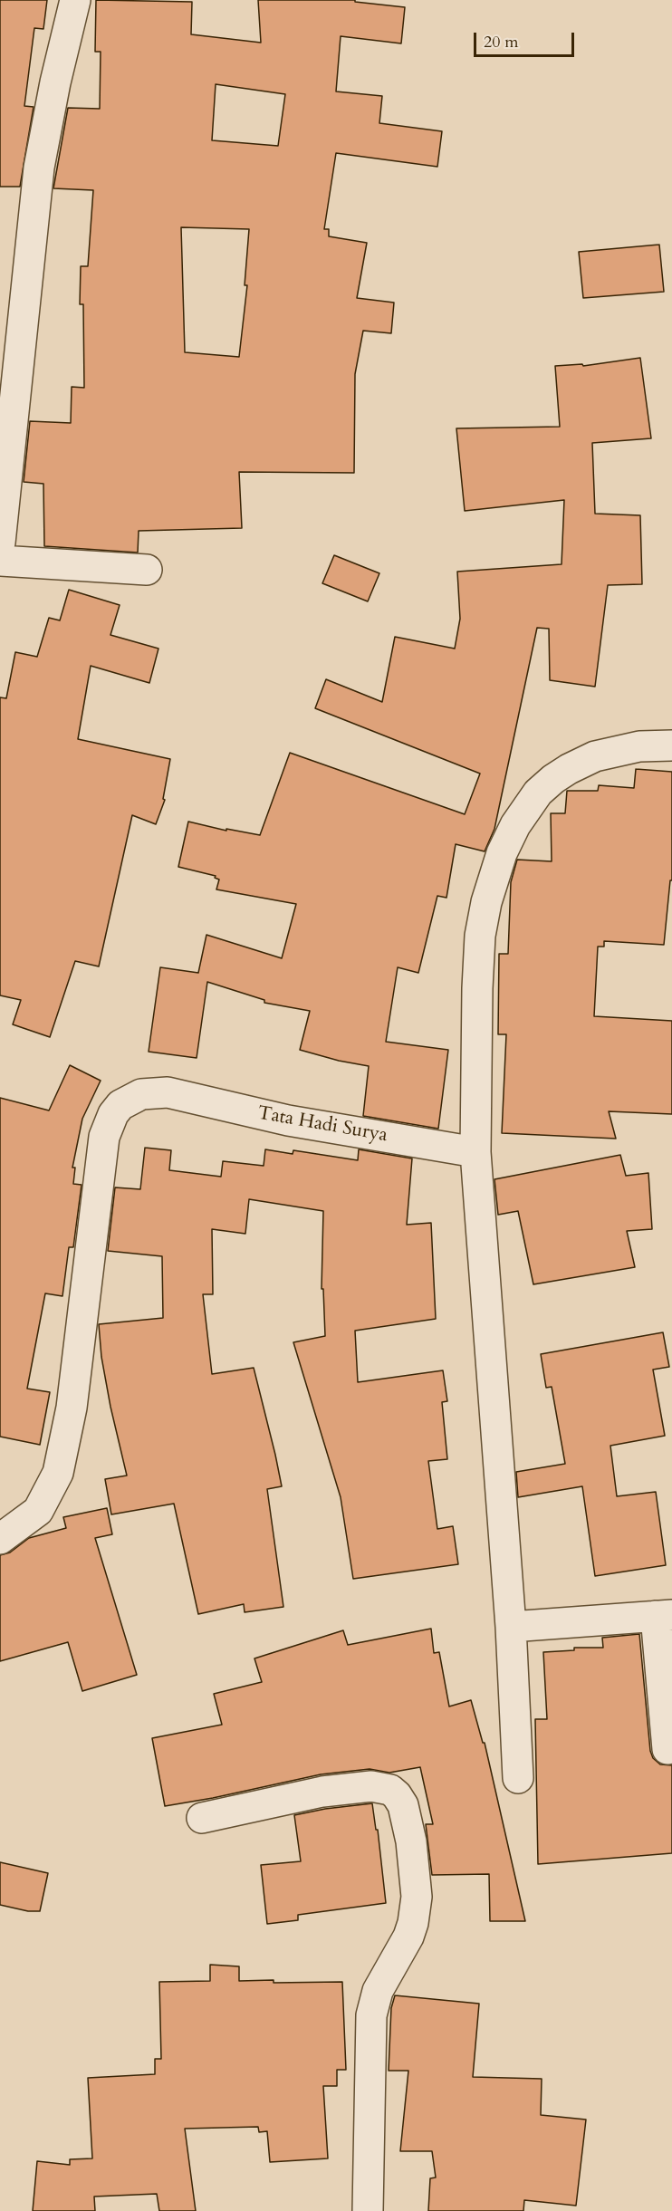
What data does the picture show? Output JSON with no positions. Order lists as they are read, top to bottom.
{
  "streets": {
    "street": ["Tata Hadi Surya"]
  },
  "scale_bar": "20 m"
}
